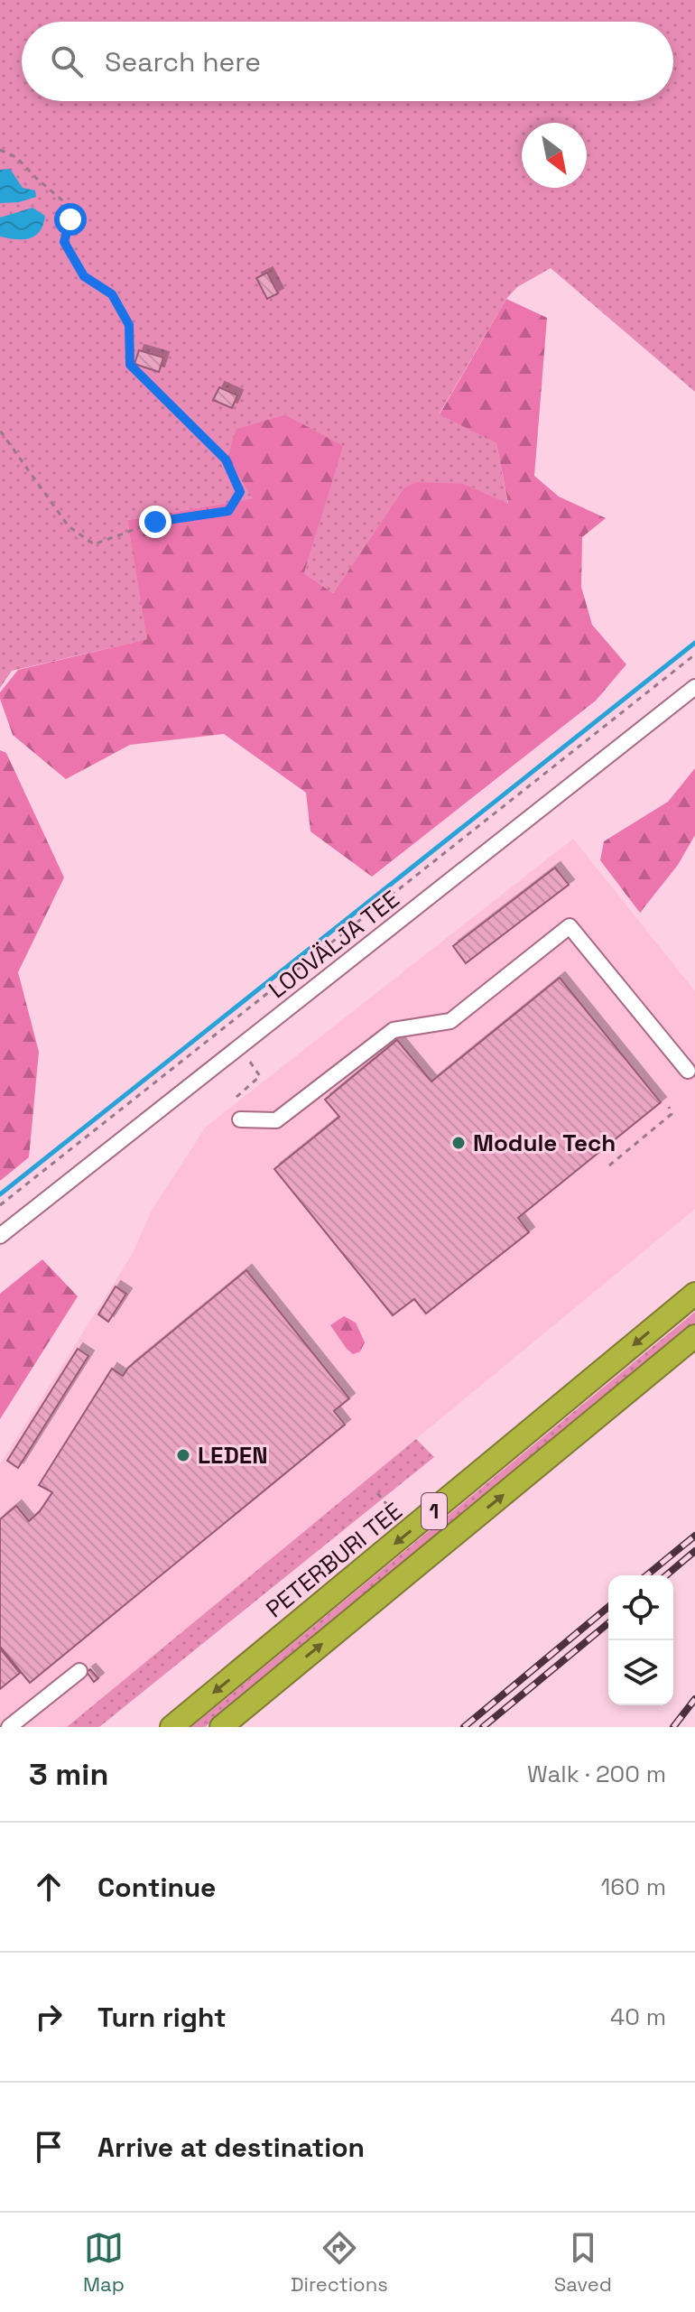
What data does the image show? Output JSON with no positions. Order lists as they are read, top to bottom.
{
  "streets": {
    "highway": ["1", "PETERBURI TEE"],
    "street": ["LOOVÄLJA TEE"]
  },
  "places": ["Module Tech", "LEDEN"],
  "north": "bottom right",
  "page": {
    "search": "Search here",
    "heading": ["3 min", "Walk · 200 m"],
    "list": [
      ["Continue", "160 m"],
      ["Turn right", "40 m"],
      "Arrive at destination"
    ],
    "nav": ["Map", "Directions", "Saved"]
  }
}
